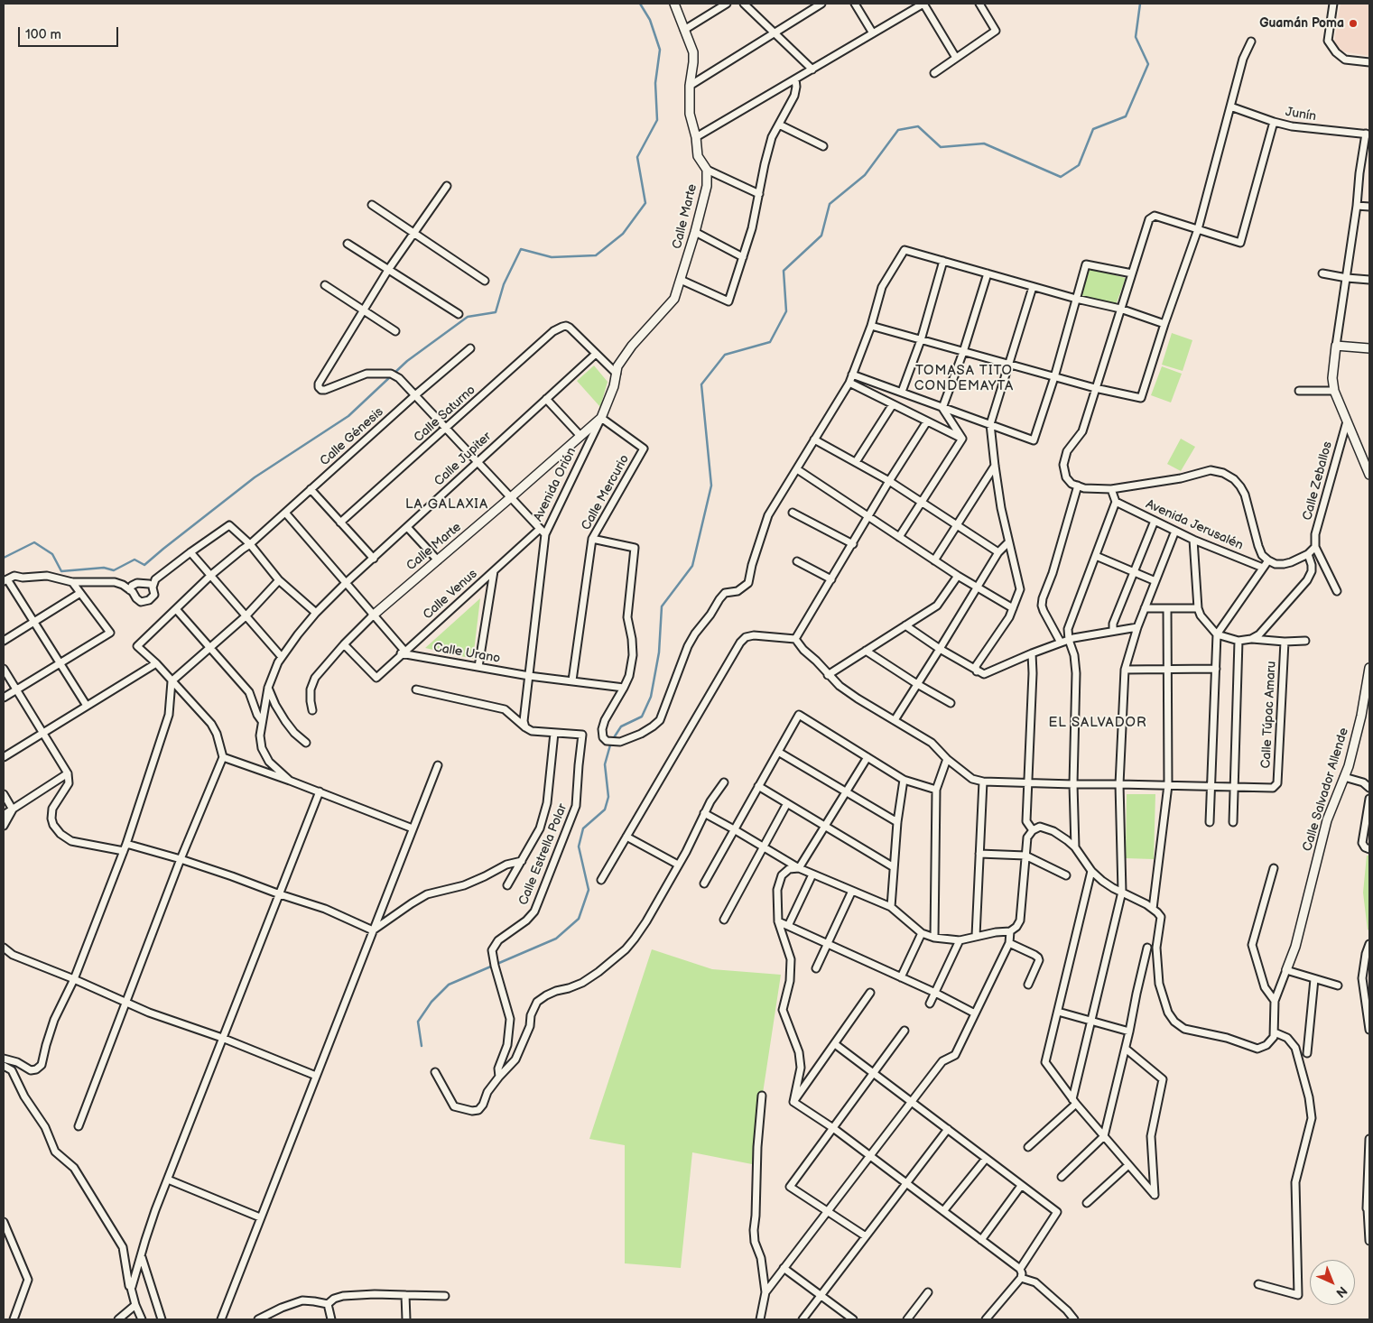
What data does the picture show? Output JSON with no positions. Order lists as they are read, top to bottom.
{
  "streets": {
    "street": [
      "Junín",
      "Calle Marte",
      "Calle Saturno",
      "Calle Génesis",
      "Calle Jupiter",
      "Calle Zeballos",
      "Avenida Orión",
      "Calle Mercurio",
      "Avenida Jerusalén",
      "Calle Venus",
      "Calle Urano",
      "Calle Túpac Amaru",
      "Calle Salvador Allende",
      "Calle Estrella Polar"
    ]
  },
  "crossings": [
    ["Calle Marte", "Avenida Orión"],
    ["Calle Marte", "Calle Mercurio"],
    ["Calle Marte", "Calle Venus"],
    ["Calle Saturno", "Calle Jupiter"],
    ["Avenida Orión", "Calle Mercurio"],
    ["Avenida Orión", "Calle Urano"],
    ["Calle Mercurio", "Calle Urano"],
    ["Calle Venus", "Calle Urano"]
  ],
  "districts": ["TOMASA TITO CONDEMAYTA", "LA GALAXIA", "EL SALVADOR"],
  "places": ["Guamán Poma"],
  "scale_bar": "100 m",
  "north": "bottom right"
}
